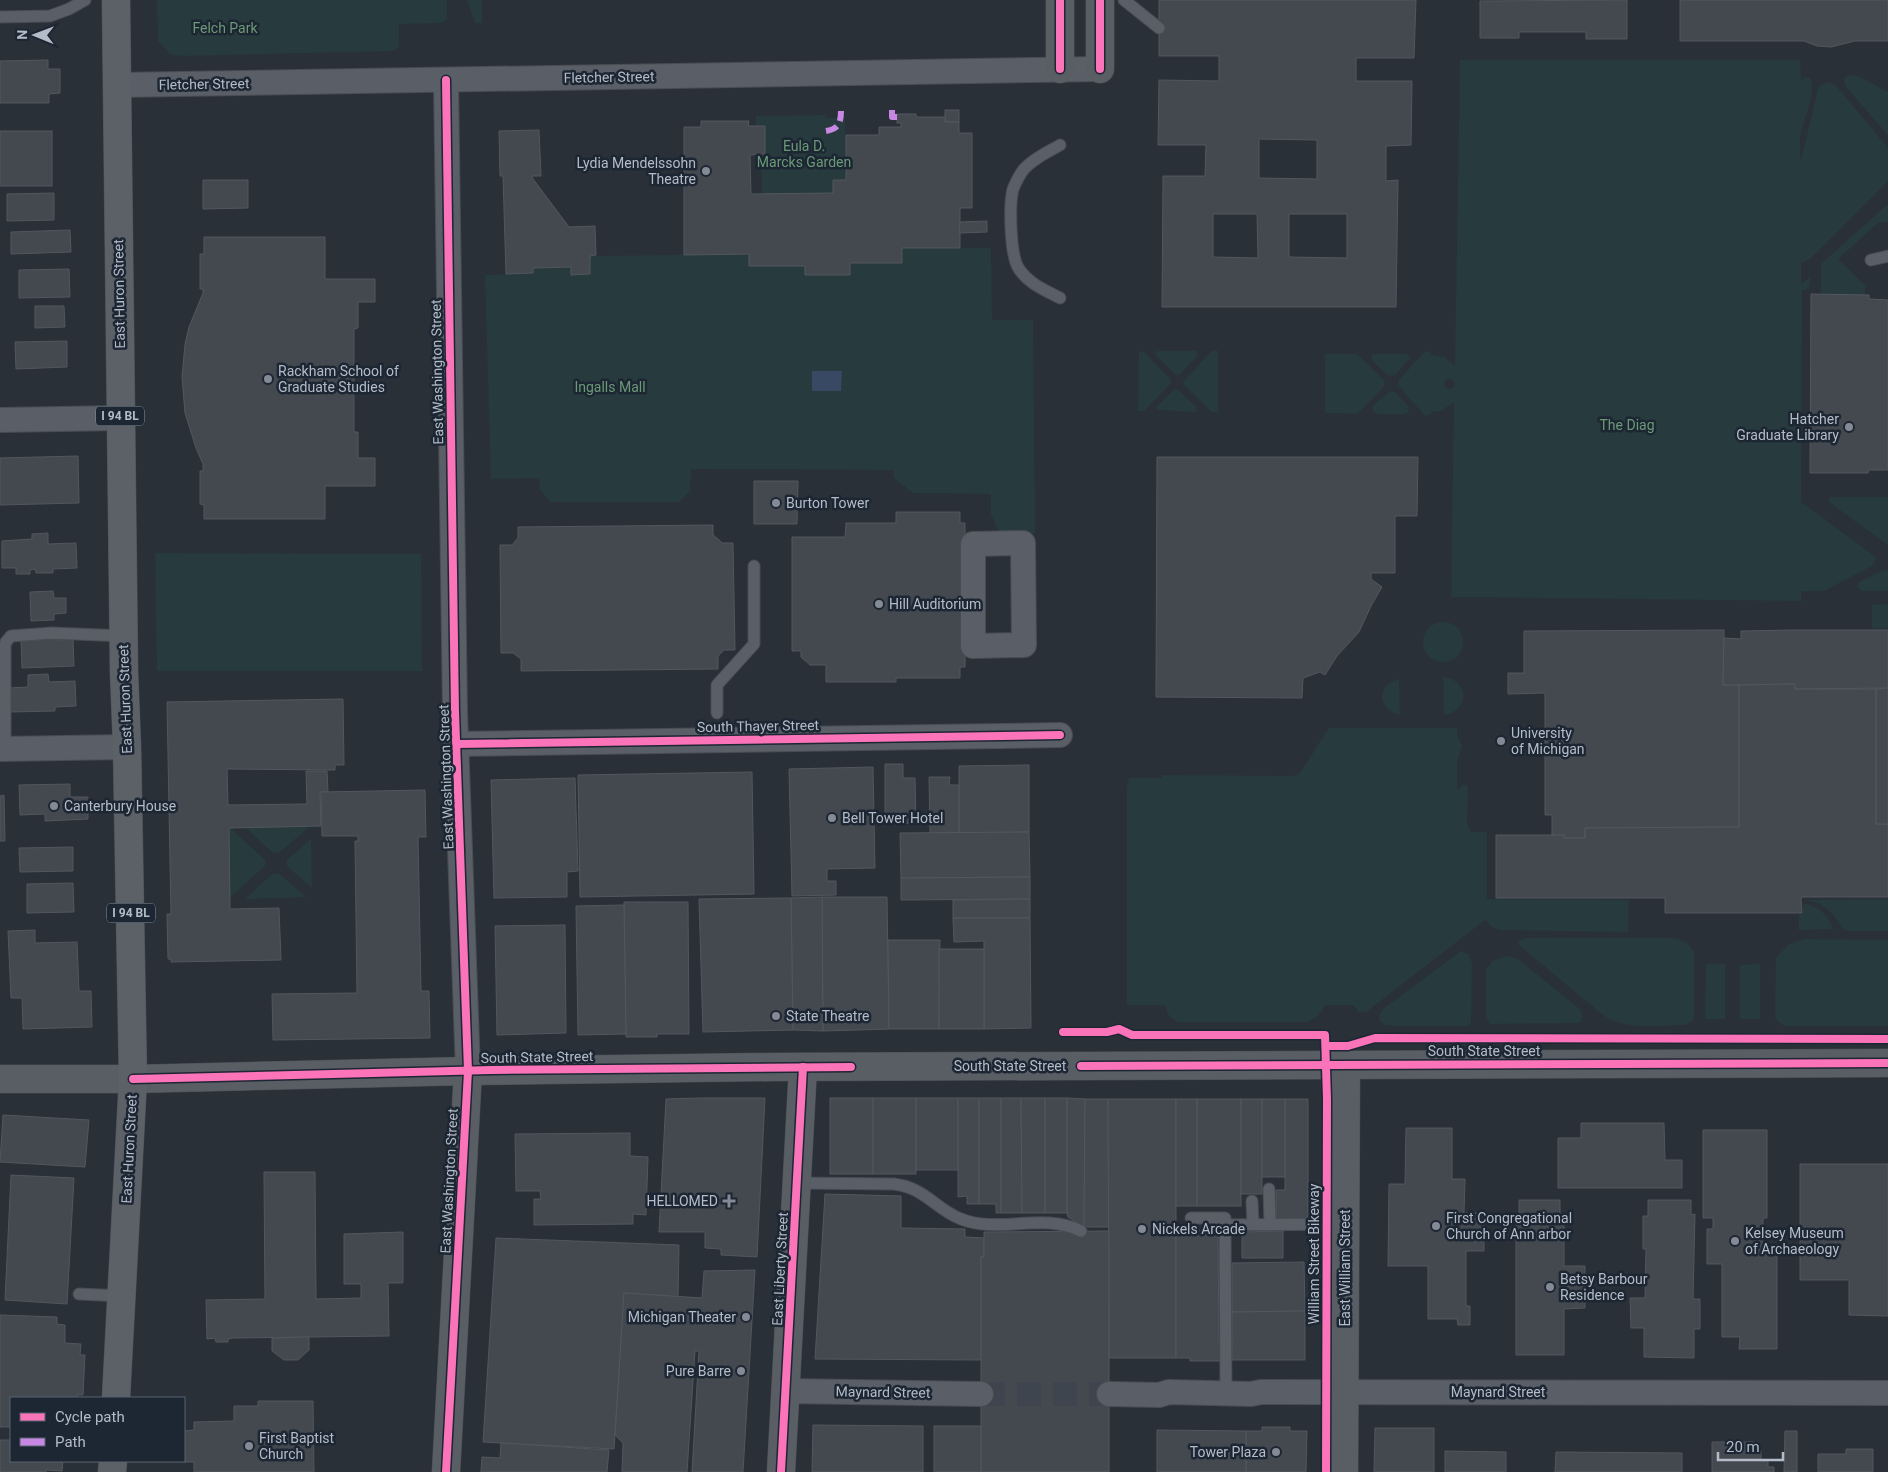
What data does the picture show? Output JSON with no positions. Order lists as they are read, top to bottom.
{
  "streets": {
    "main road": [
      "East Huron Street",
      "East Washington Street",
      "I 94 BL",
      "South State Street",
      "East William Street",
      "East Liberty Street"
    ],
    "street": ["Fletcher Street", "South Thayer Street", "Maynard Street"],
    "cycle path": ["William Street Bikeway"]
  },
  "crossings": [
    ["Fletcher Street", "East Huron Street"],
    ["Fletcher Street", "East Washington Street"],
    ["East Huron Street", "South State Street"],
    ["East Washington Street", "South Thayer Street"],
    ["East Washington Street", "South State Street"],
    ["South State Street", "East William Street"],
    ["South State Street", "East Liberty Street"],
    ["East William Street", "Maynard Street"],
    ["East Liberty Street", "Maynard Street"]
  ],
  "parks": [
    "Felch Park",
    "Eula D. Marcks Garden",
    "Ingalls Mall",
    "The Diag"
  ],
  "places": {
    "other": [
      "Lydia Mendelssohn Theatre",
      "Rackham School of Graduate Studies",
      "Hatcher Graduate Library",
      "Burton Tower",
      "Hill Auditorium",
      "University of Michigan",
      "Canterbury House",
      "Bell Tower Hotel",
      "State Theatre",
      "First Congregational Church of Ann arbor",
      "Nickels Arcade",
      "Kelsey Museum of Archaeology",
      "Betsy Barbour Residence",
      "Michigan Theater",
      "Pure Barre",
      "First Baptist Church",
      "Tower Plaza"
    ],
    "health": ["HELLOMED"]
  },
  "legend": ["Cycle path", "Path"],
  "scale_bar": "20 m",
  "north": "left"
}
